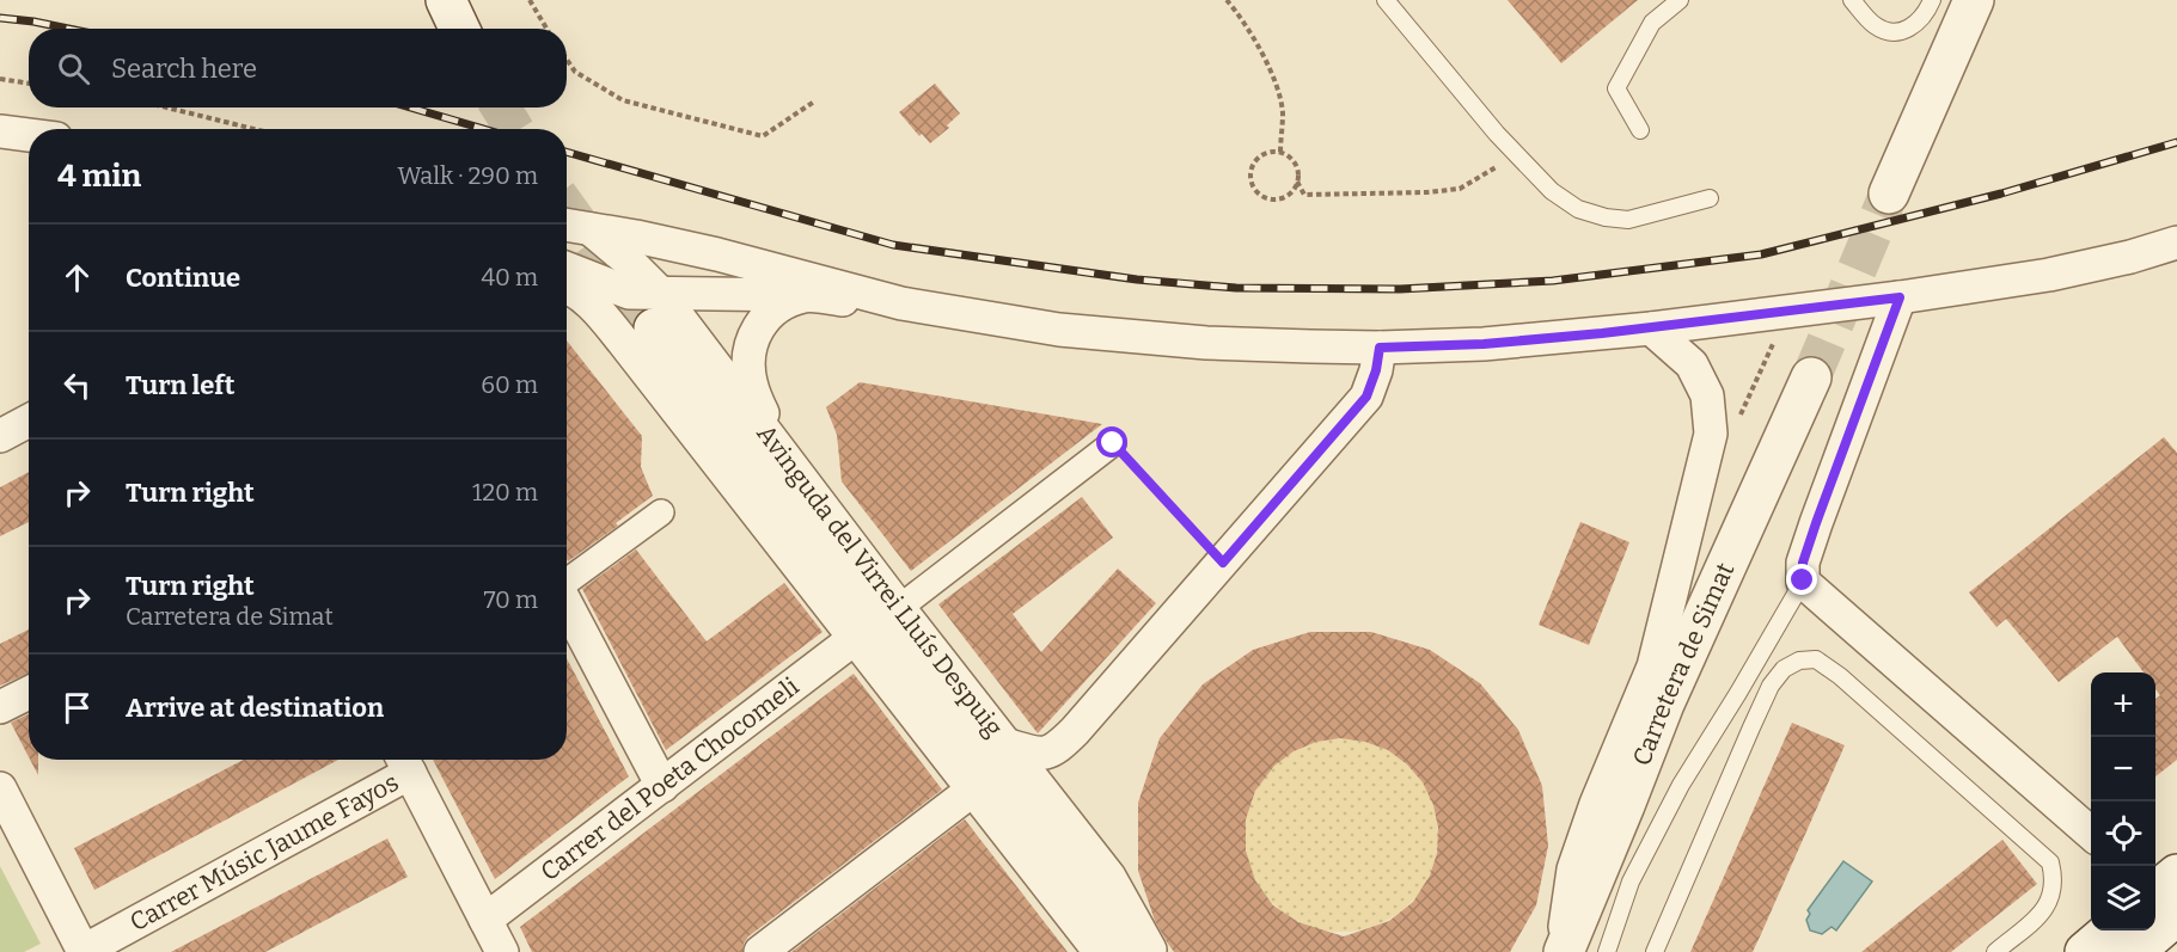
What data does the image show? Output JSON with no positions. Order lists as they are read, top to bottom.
{
  "streets": {
    "main road": ["Avinguda del Virrei Lluís Despuig", "Carretera de Simat"],
    "street": ["Carrer del Poeta Chocomeli", "Carrer Músic Jaume Fayos"]
  },
  "crossings": [
    ["Avinguda del Virrei Lluís Despuig", "Carrer del Poeta Chocomeli"]
  ],
  "page": {
    "search": "Search here",
    "heading": ["4 min", "Walk · 290 m"],
    "list": [
      ["Continue", "40 m"],
      ["Turn left", "60 m"],
      ["Turn right", "120 m"],
      ["Turn right", "Carretera de Simat", "70 m"],
      "Arrive at destination"
    ],
    "map_buttons": ["+", "−"]
  }
}
